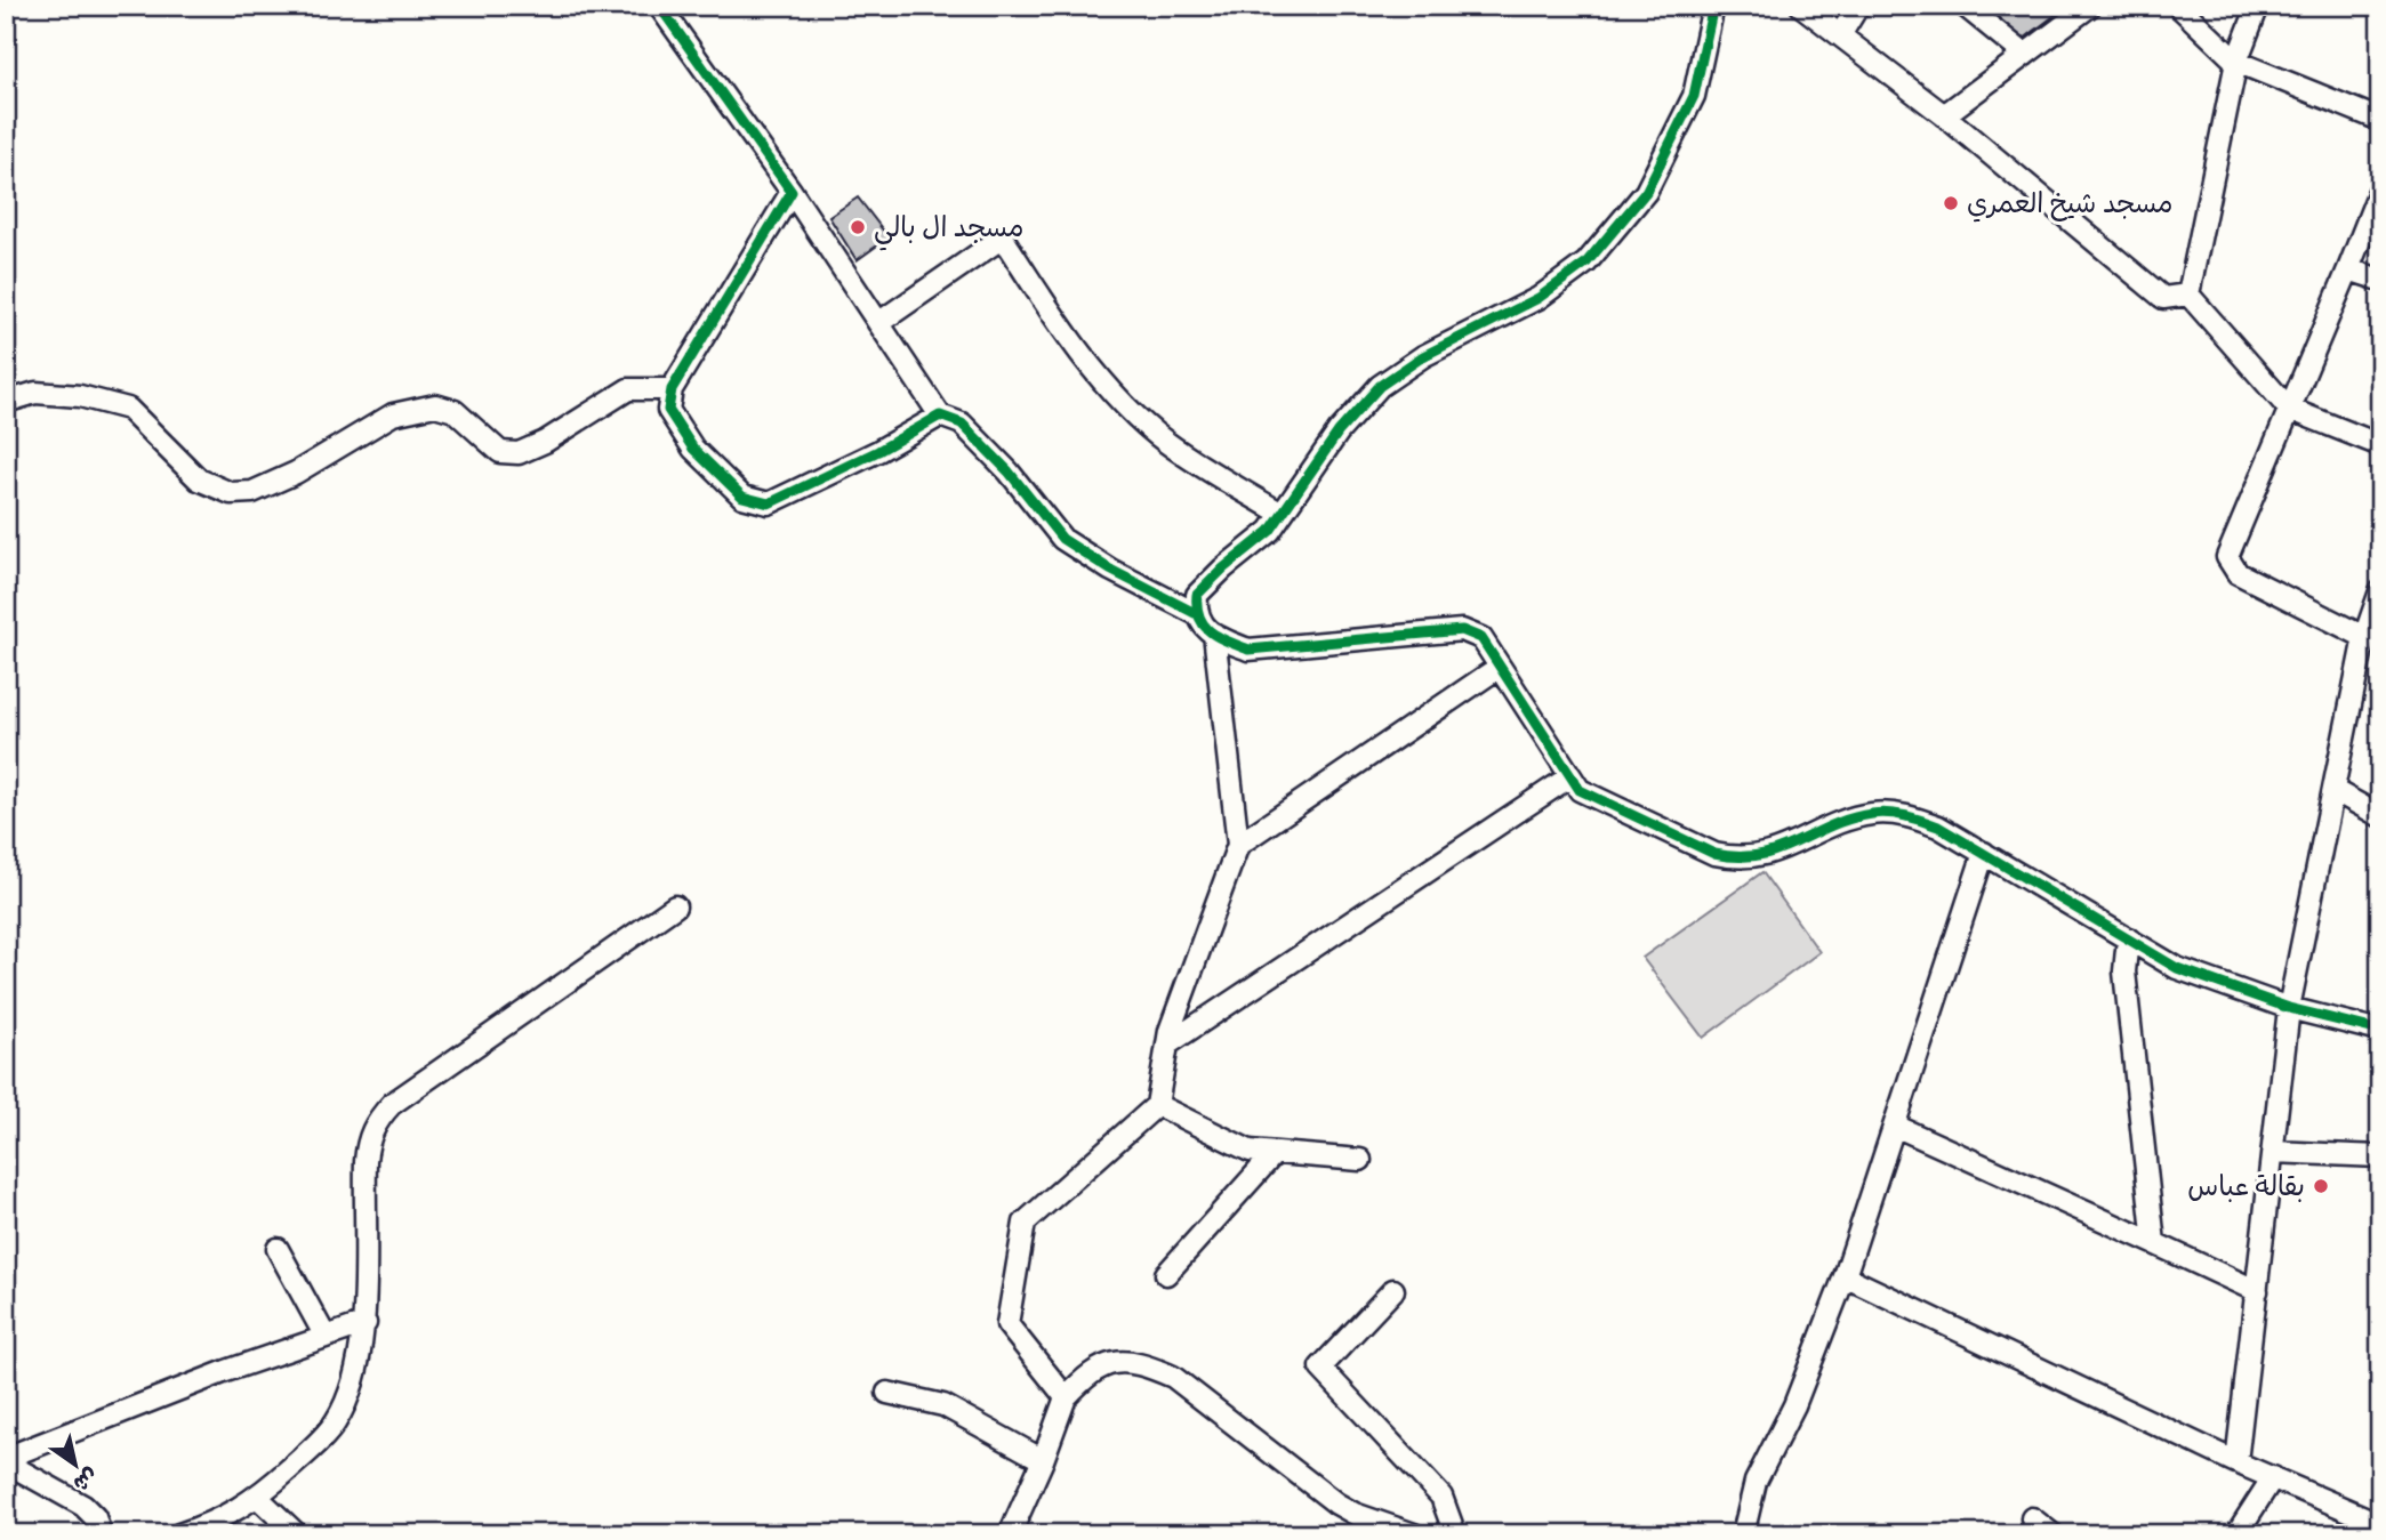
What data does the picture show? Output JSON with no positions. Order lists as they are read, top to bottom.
{
  "places": ["مسجد شيخ العمري", "مسجد ال بالي", "بقالة عباس"],
  "north": "bottom right"
}
